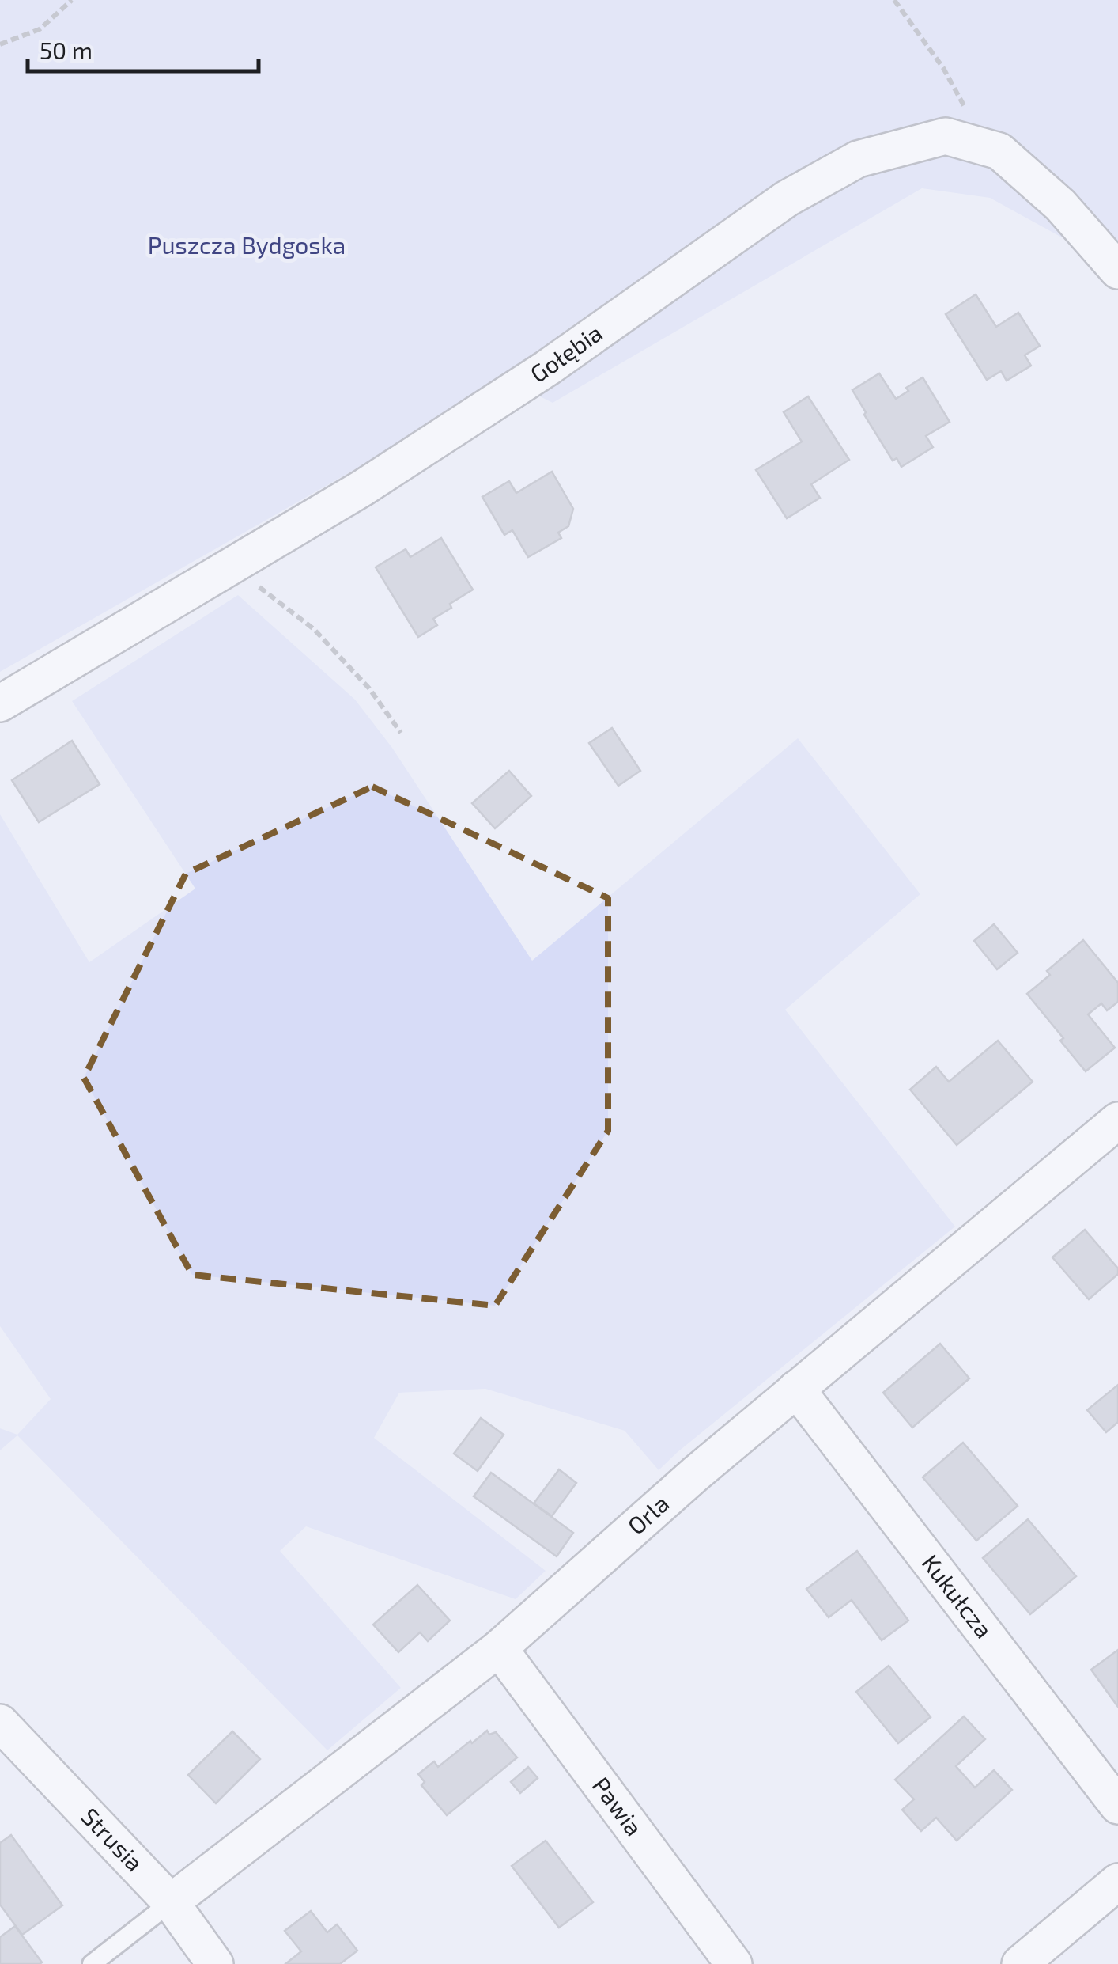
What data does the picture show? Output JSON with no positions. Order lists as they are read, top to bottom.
{
  "streets": {
    "street": [
      "Gołębia",
      "Orla",
      "Kukułcza",
      "Pawia",
      "Strusia"
    ]
  },
  "crossings": [
    ["Orla", "Kukułcza"],
    ["Orla", "Pawia"],
    ["Orla", "Strusia"]
  ],
  "parks": ["Puszcza Bydgoska"],
  "scale_bar": "50 m"
}
